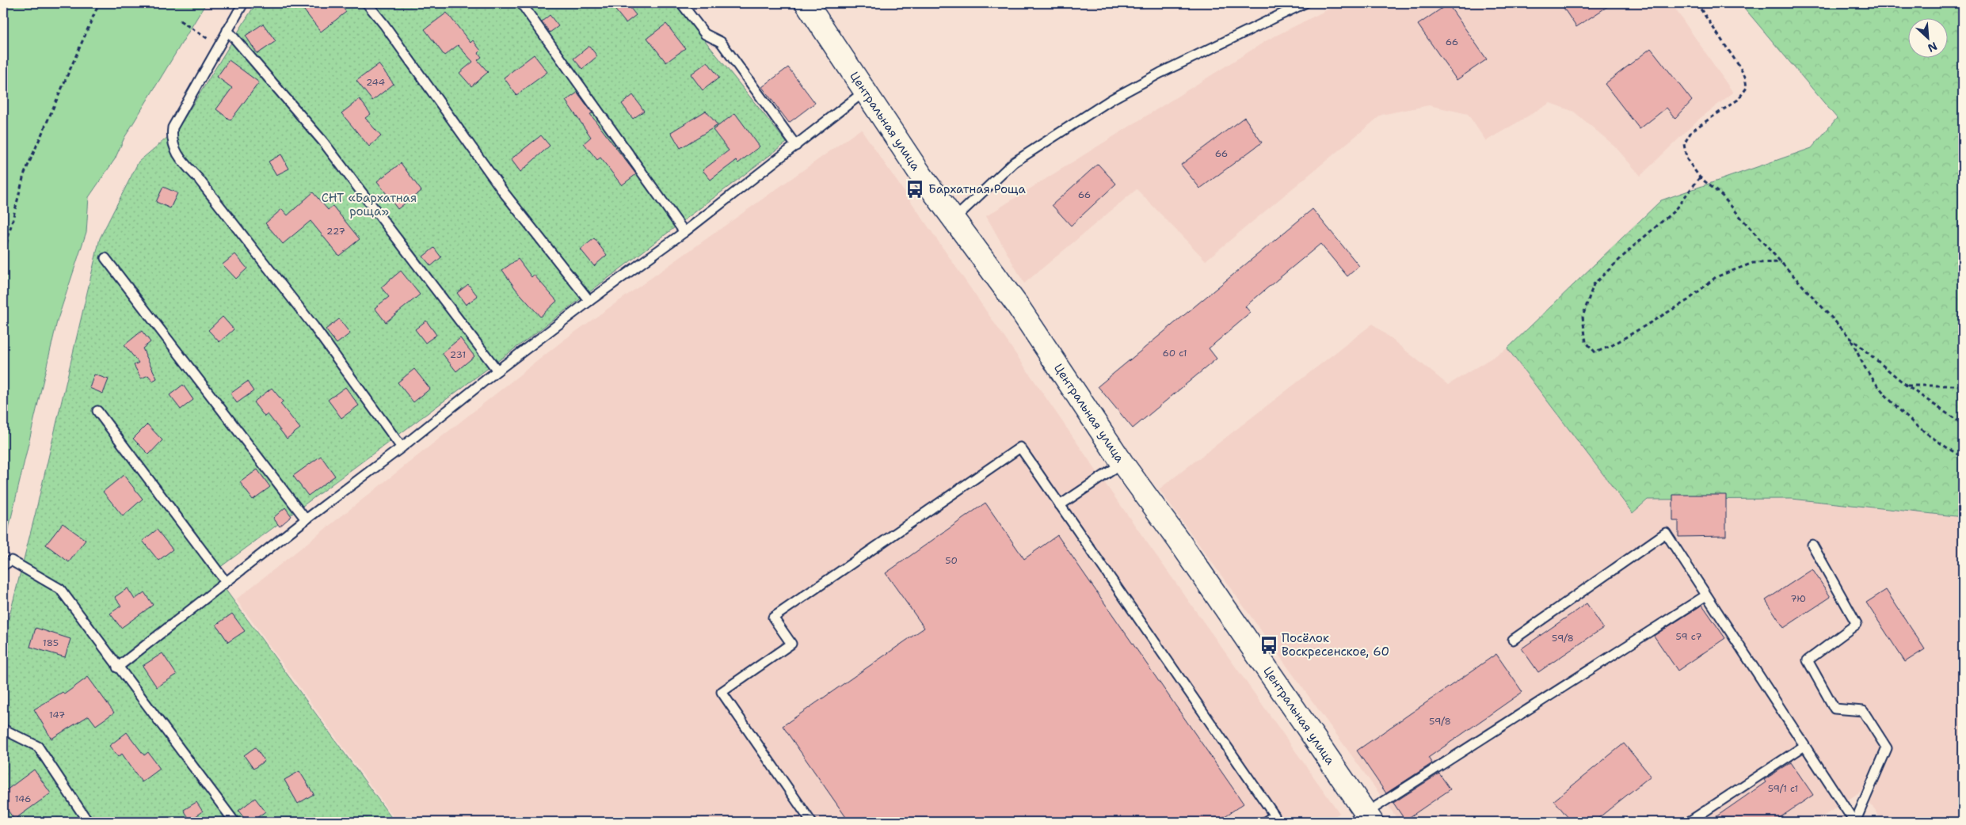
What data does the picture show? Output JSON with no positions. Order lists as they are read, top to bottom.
{
  "streets": {
    "main road": ["Центральная улица"]
  },
  "parks": ["СНТ «Бархатная роща»"],
  "places": {
    "bus stop": ["Бархатная Роща", "Посёлок Воскресенское, 60"]
  },
  "house_numbers": [
    "66",
    "244",
    "66",
    "66",
    "227",
    "60 с1",
    "231",
    "50",
    "7Ю",
    "59 с7",
    "59/8",
    "185",
    "147",
    "59/8",
    "59/1 с1",
    "146"
  ],
  "north": "bottom right"
}
